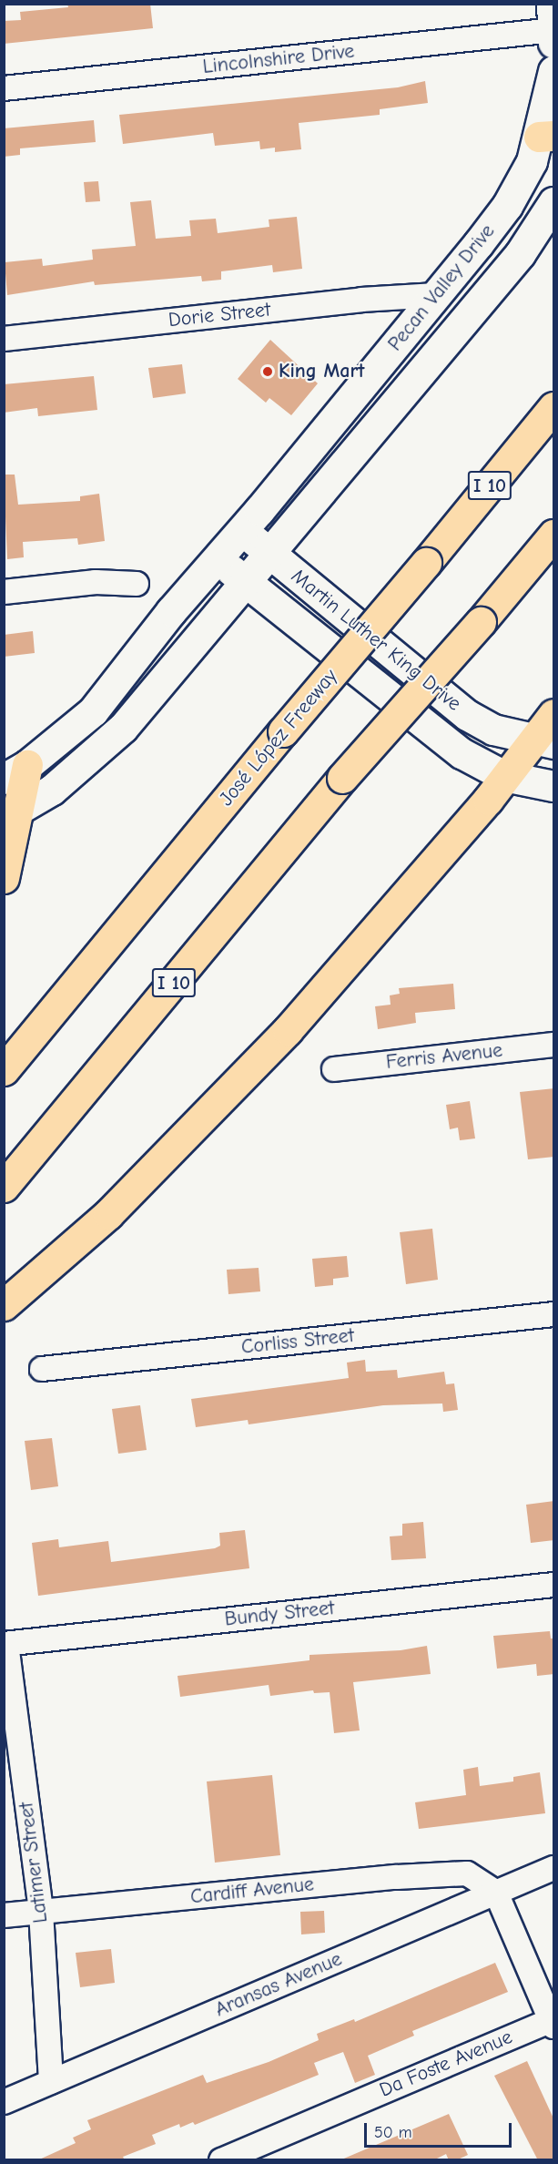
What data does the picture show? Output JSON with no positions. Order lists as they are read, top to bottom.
{
  "streets": {
    "highway": ["I 10", "José López Freeway"],
    "main road": ["Pecan Valley Drive", "Martin Luther King Drive"],
    "street": [
      "Lincolnshire Drive",
      "Dorie Street",
      "Ferris Avenue",
      "Corliss Street",
      "Bundy Street",
      "Latimer Street",
      "Cardiff Avenue",
      "Aransas Avenue",
      "Da Foste Avenue"
    ]
  },
  "crossings": [
    ["Pecan Valley Drive", "Dorie Street"],
    ["Pecan Valley Drive", "Martin Luther King Drive"],
    ["Bundy Street", "Latimer Street"],
    ["Latimer Street", "Cardiff Avenue"],
    ["Latimer Street", "Aransas Avenue"],
    ["Cardiff Avenue", "Aransas Avenue"]
  ],
  "places": ["King Mart"],
  "scale_bar": "50 m"
}
